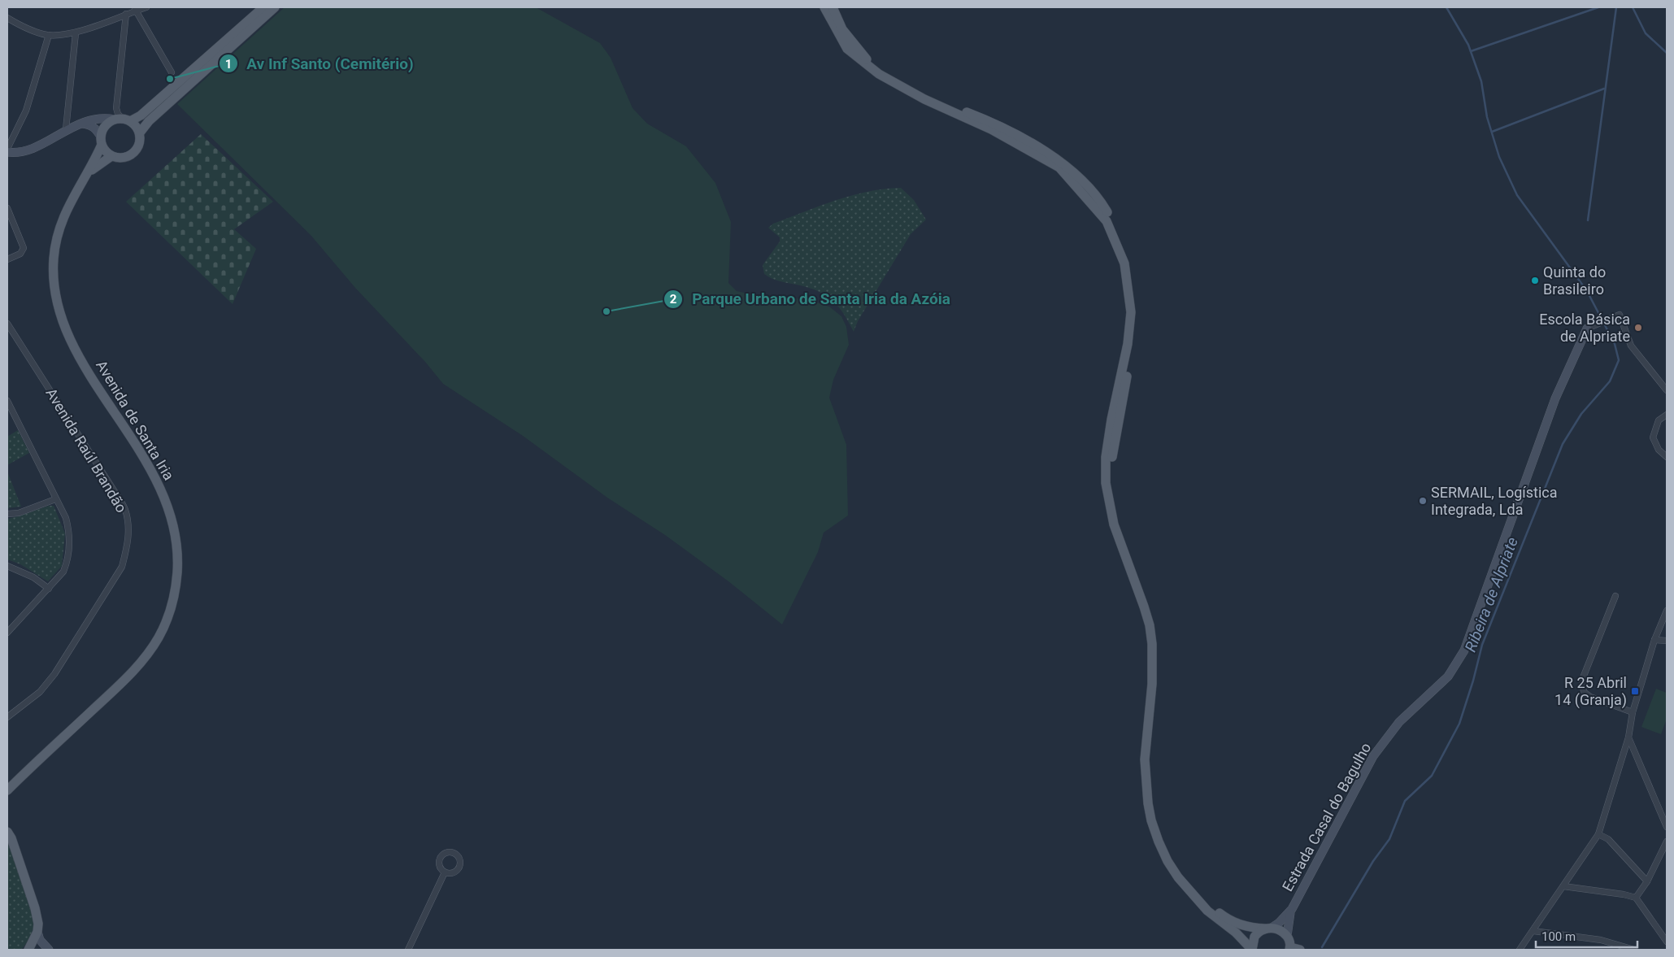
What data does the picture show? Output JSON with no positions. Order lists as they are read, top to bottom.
{
  "streets": {
    "main road": ["Avenida de Santa Iria"],
    "street": ["Avenida Raúl Brandão", "Estrada Casal do Bagulho"]
  },
  "water": ["Ribeira de Alpriate"],
  "places": {
    "other": [
      "Av Inf Santo (Cemitério)",
      "Quinta do Brasileiro",
      "Parque Urbano de Santa Iria da Azóia",
      "Escola Básica de Alpriate",
      "SERMAIL, Logística Integrada, Lda"
    ],
    "transit": ["R 25 Abril 14 (Granja)"]
  },
  "scale_bar": "100 m"
}
